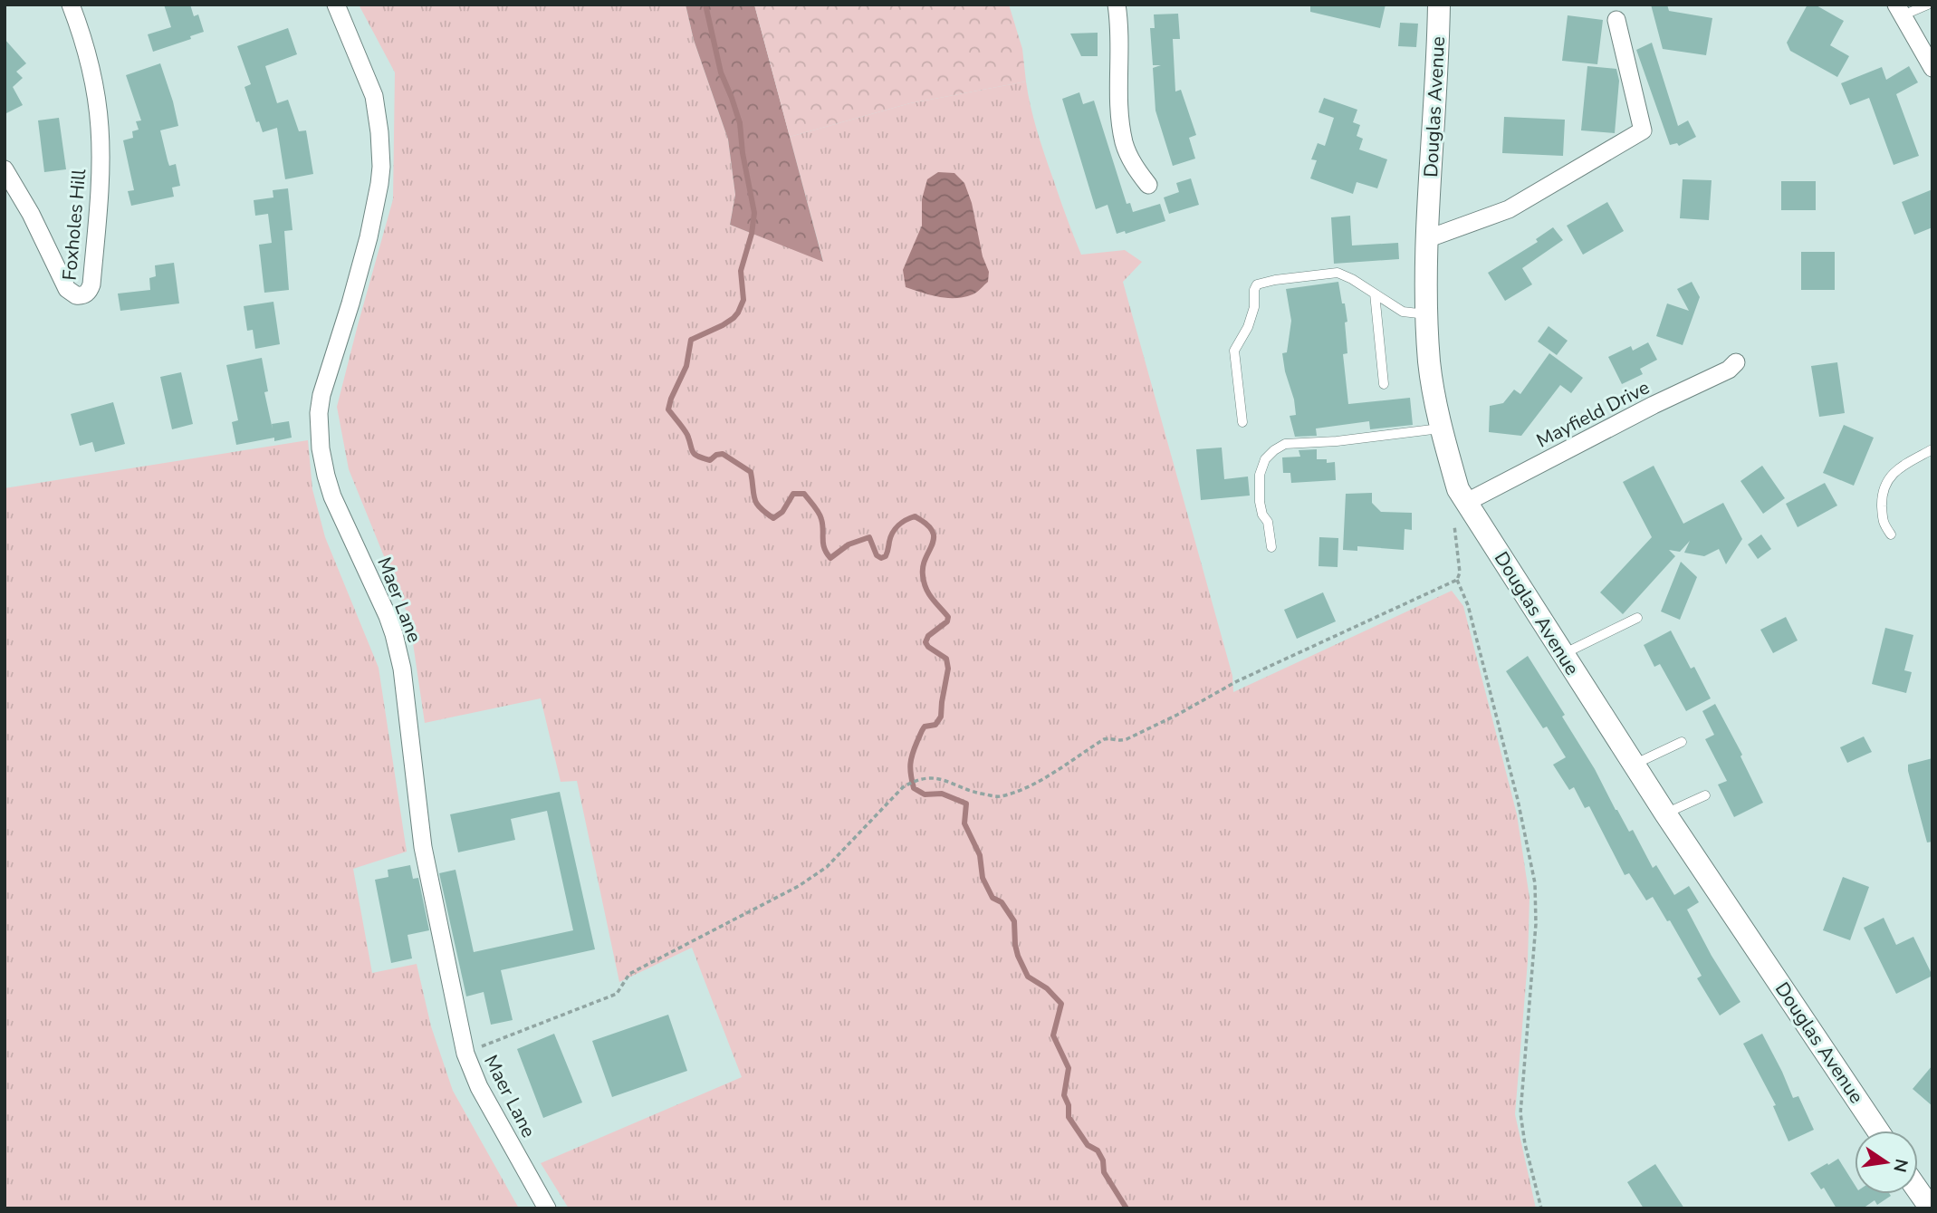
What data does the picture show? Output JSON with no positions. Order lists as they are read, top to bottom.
{
  "streets": {
    "street": [
      "Douglas Avenue",
      "Foxholes Hill",
      "Mayfield Drive",
      "Maer Lane"
    ]
  },
  "crossings": [
    ["Douglas Avenue", "Mayfield Drive"]
  ],
  "north": "right"
}
